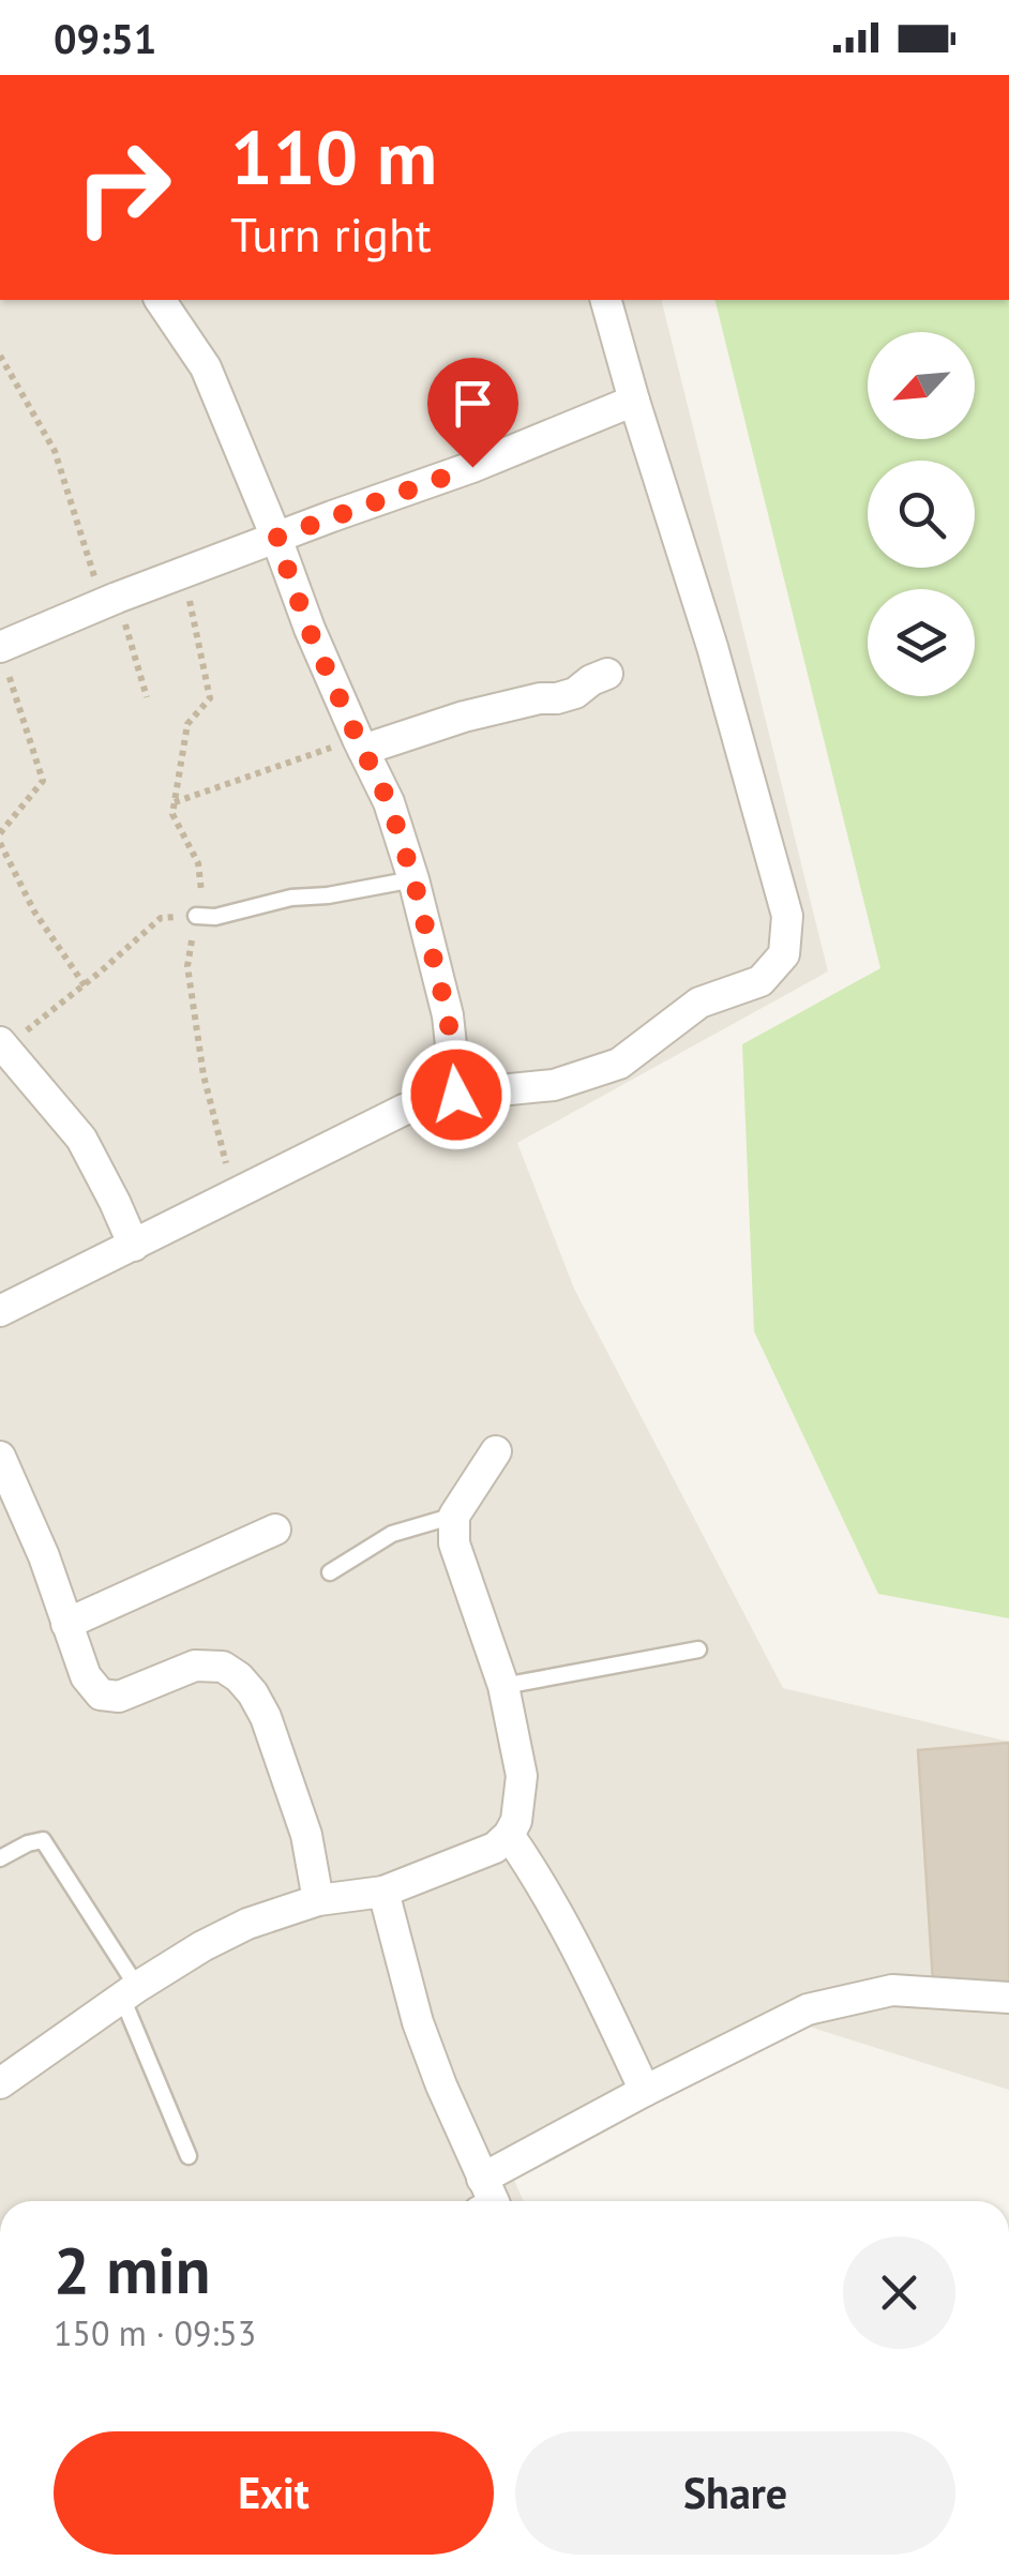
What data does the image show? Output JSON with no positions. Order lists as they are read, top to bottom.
{
  "north": "bottom left",
  "page": {
    "status": "09:51",
    "turn": ["110 m", "Turn right"],
    "heading": ["2 min", "150 m · 09:53"],
    "buttons": ["Exit", "Share"]
  }
}
